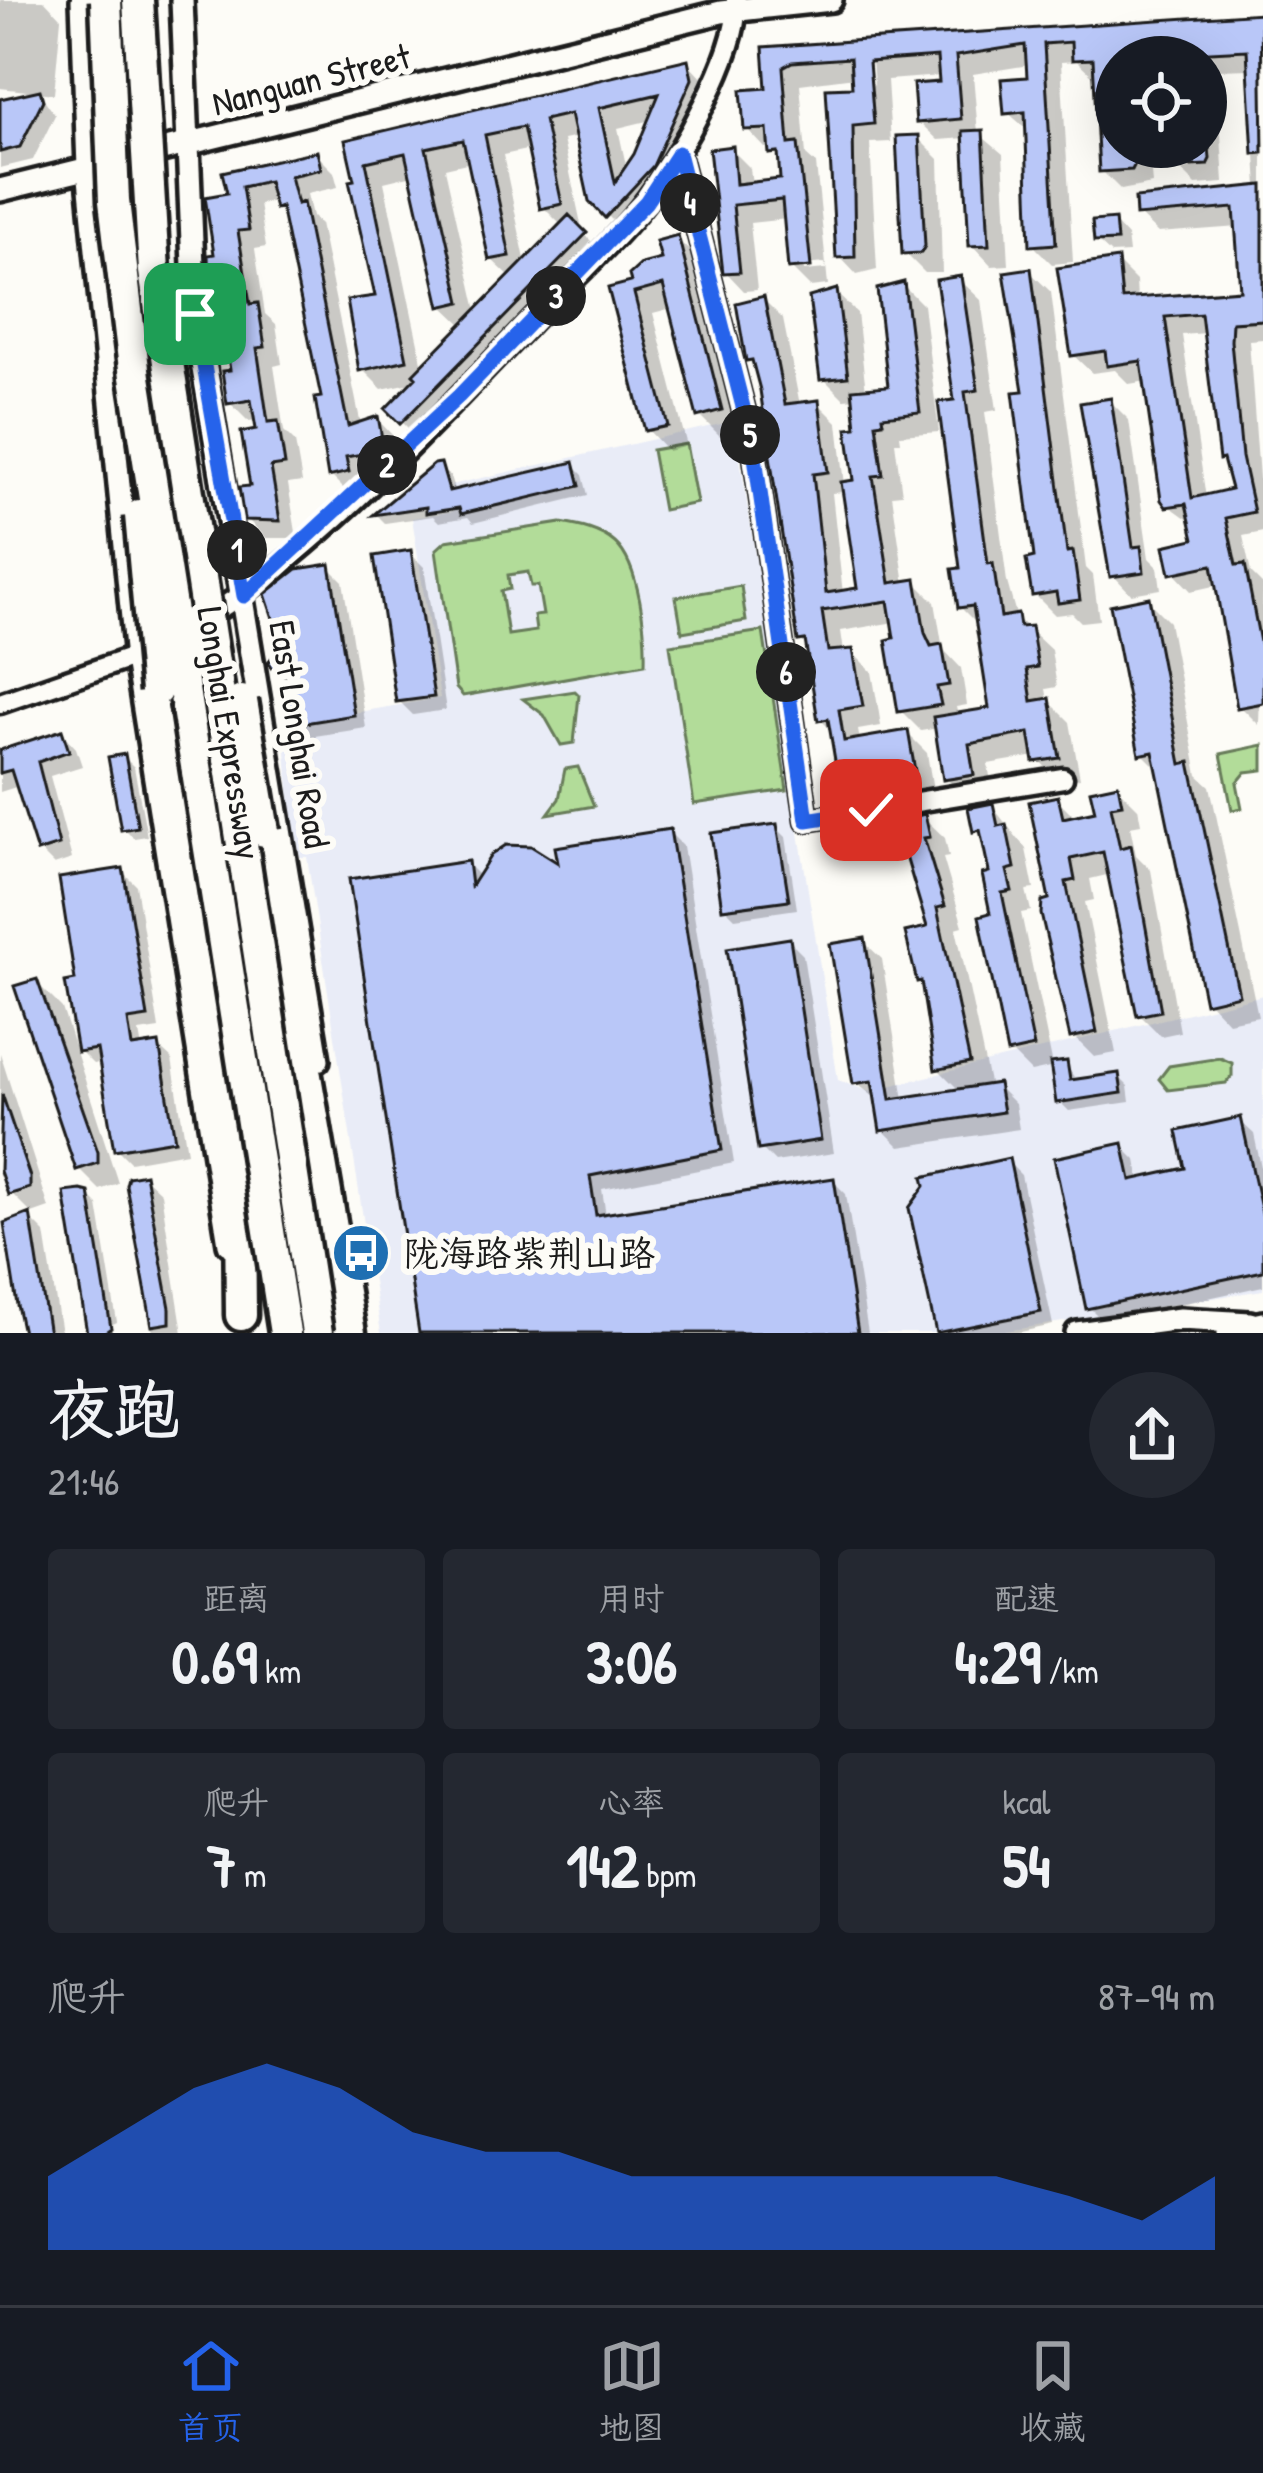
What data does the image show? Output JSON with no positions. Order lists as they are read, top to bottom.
{
  "streets": {
    "highway": ["Longhai Expressway"],
    "street": ["Nanguan Street", "East Longhai Road"]
  },
  "crossings": [
    ["Nanguan Street", "East Longhai Road"]
  ],
  "places": {
    "bus stop": ["陇海路紫荆山路"]
  },
  "page": {
    "pins": [
      "4",
      "3",
      "5",
      "2",
      "1",
      "6"
    ],
    "heading": ["夜跑", "21:46"],
    "stats": [
      ["距离", "0.69 km"],
      ["用时", "3:06"],
      ["配速", "4:29 /km"],
      ["爬升", "7 m"],
      ["心率", "142 bpm"],
      ["kcal", "54"]
    ],
    "chart": ["爬升", "87–94 m"],
    "tabs": ["首页", "地图", "收藏"]
  }
}
